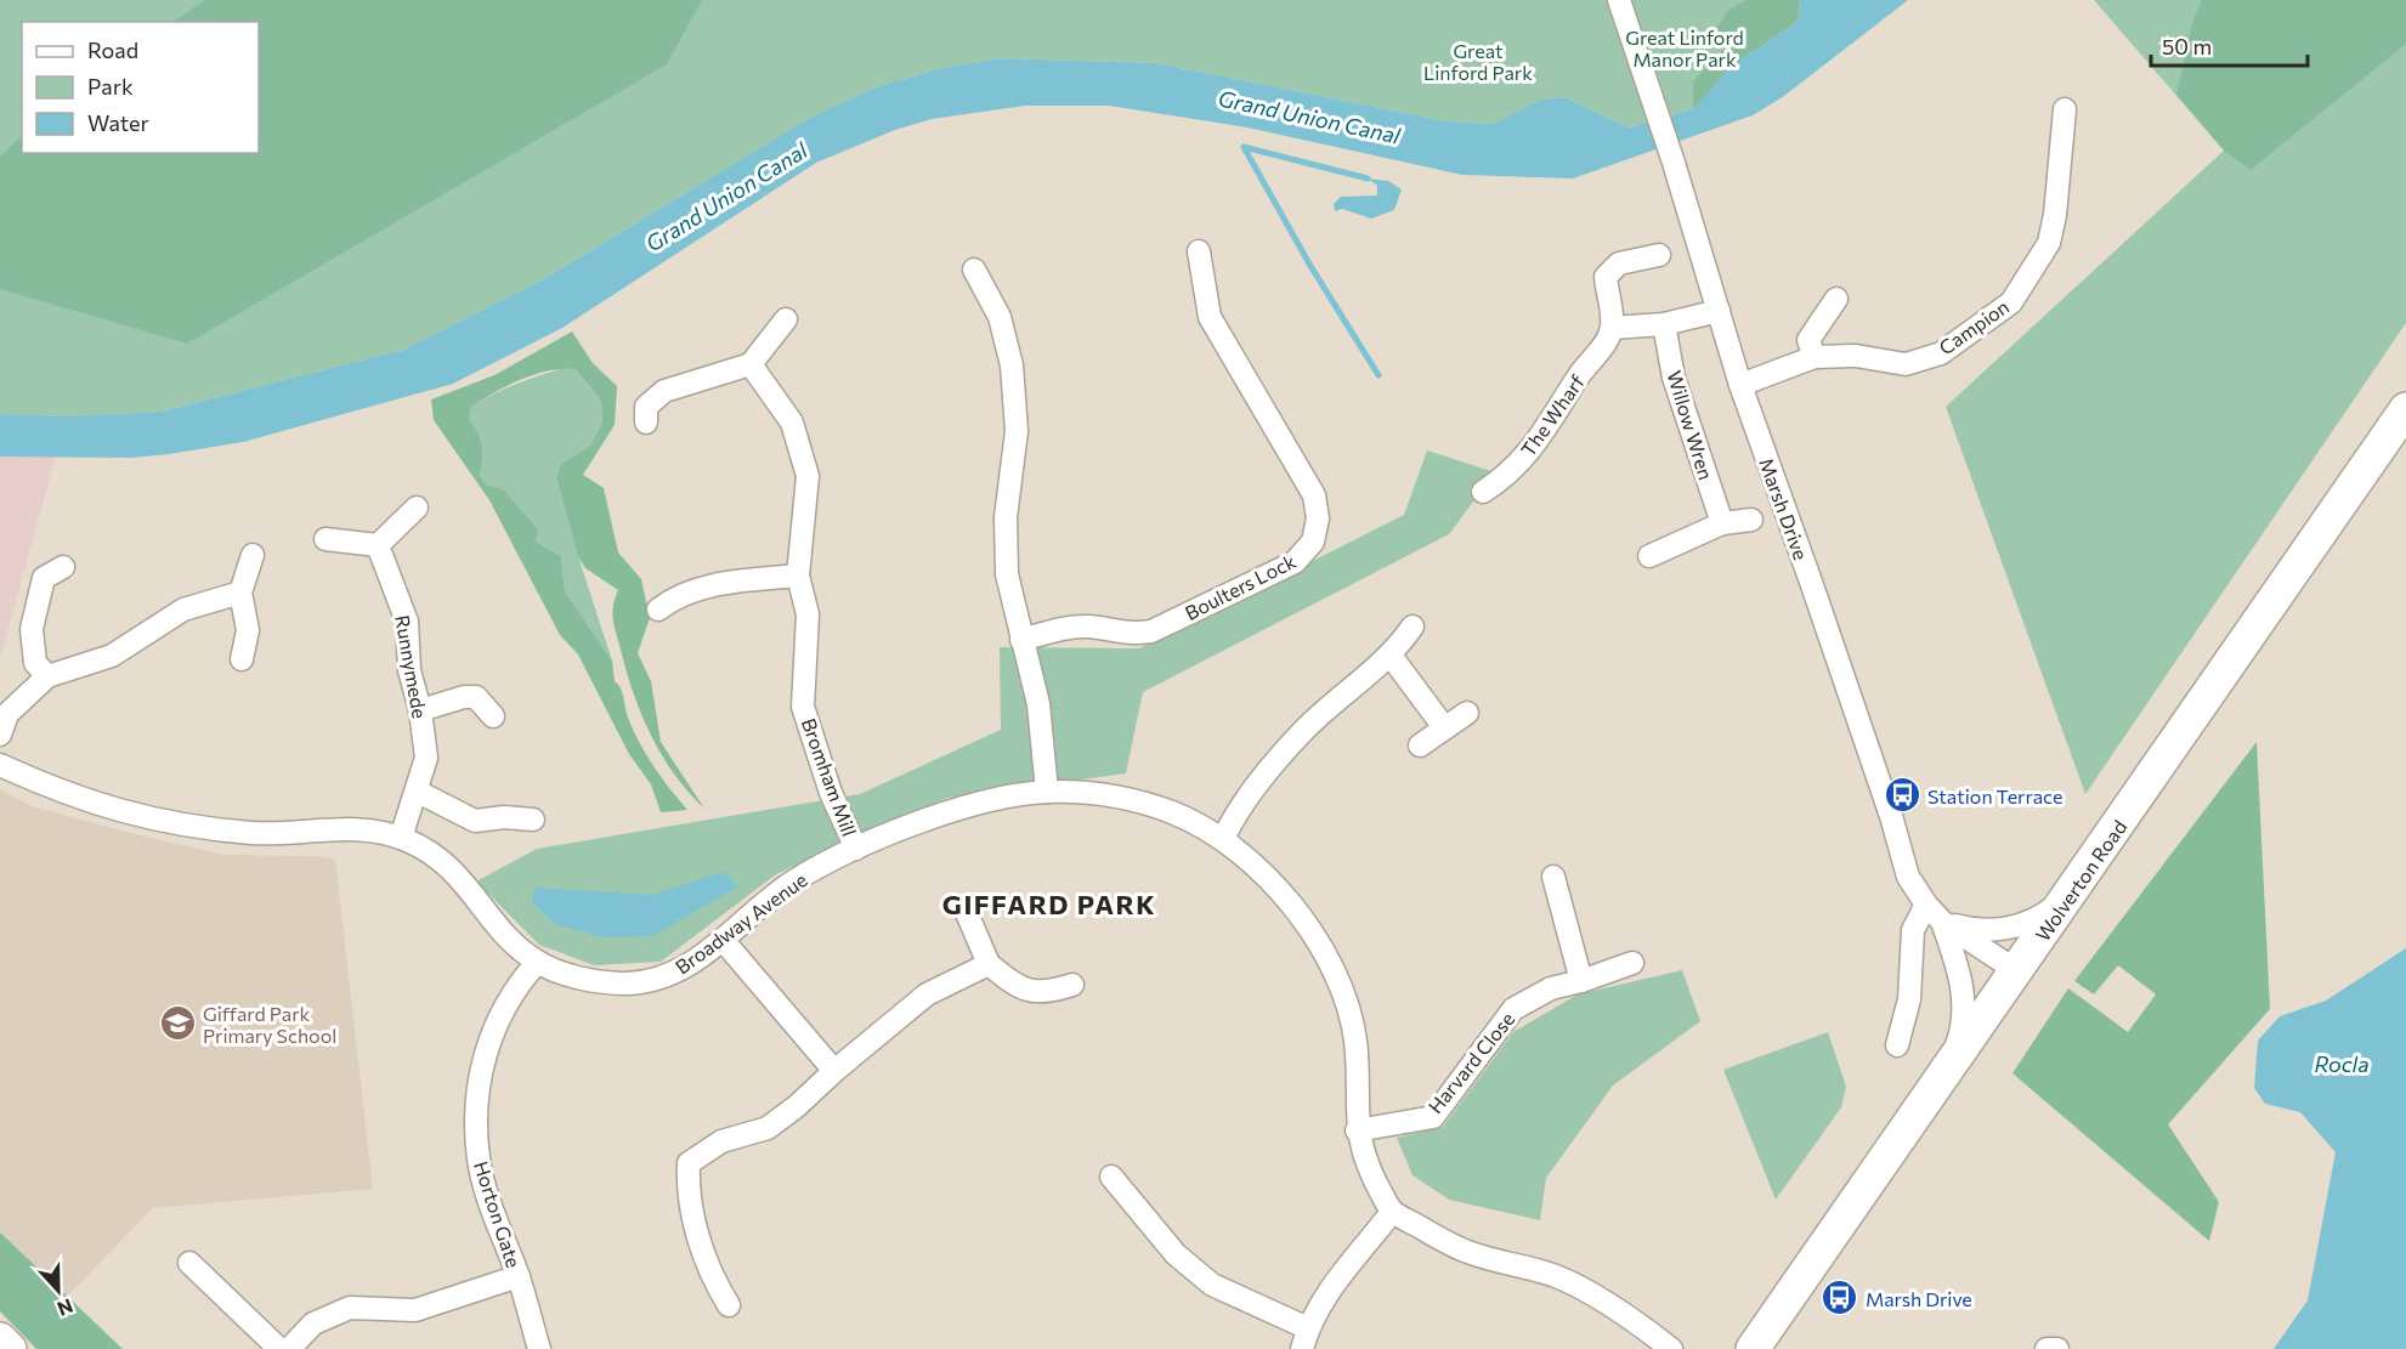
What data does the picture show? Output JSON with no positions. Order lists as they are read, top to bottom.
{
  "streets": {
    "street": [
      "Campion",
      "The Wharf",
      "Willow Wren",
      "Marsh Drive",
      "Boulters Lock",
      "Runnymede",
      "Bromham Mill",
      "Wolverton Road",
      "Broadway Avenue",
      "Harvard Close",
      "Horton Gate"
    ]
  },
  "crossings": [
    ["Campion", "Marsh Drive"],
    ["Marsh Drive", "Wolverton Road"],
    ["Runnymede", "Broadway Avenue"],
    ["Bromham Mill", "Broadway Avenue"],
    ["Broadway Avenue", "Harvard Close"],
    ["Broadway Avenue", "Horton Gate"]
  ],
  "districts": ["GIFFARD PARK"],
  "water": ["Grand Union Canal", "Rocla"],
  "parks": ["Great Linford Manor Park", "Great Linford Park"],
  "places": {
    "bus stop": ["Station Terrace", "Marsh Drive"],
    "school or university": ["Giffard Park Primary School"]
  },
  "legend": ["Road", "Park", "Water"],
  "scale_bar": "50 m",
  "north": "bottom"
}
